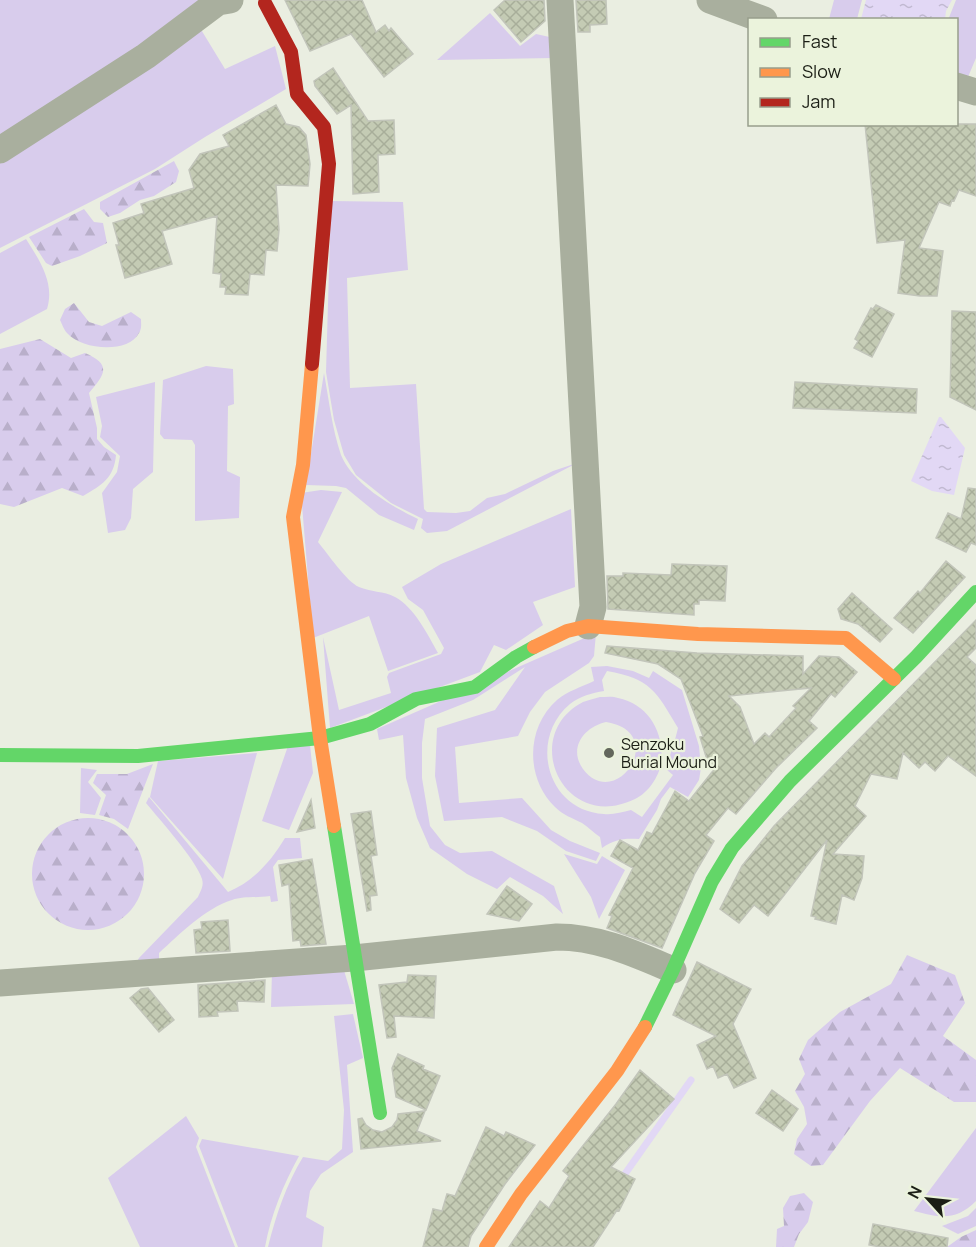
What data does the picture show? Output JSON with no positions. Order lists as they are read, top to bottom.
{
  "places": ["Senzoku Burial Mound"],
  "legend": ["Fast", "Slow", "Jam"],
  "north": "top left"
}
